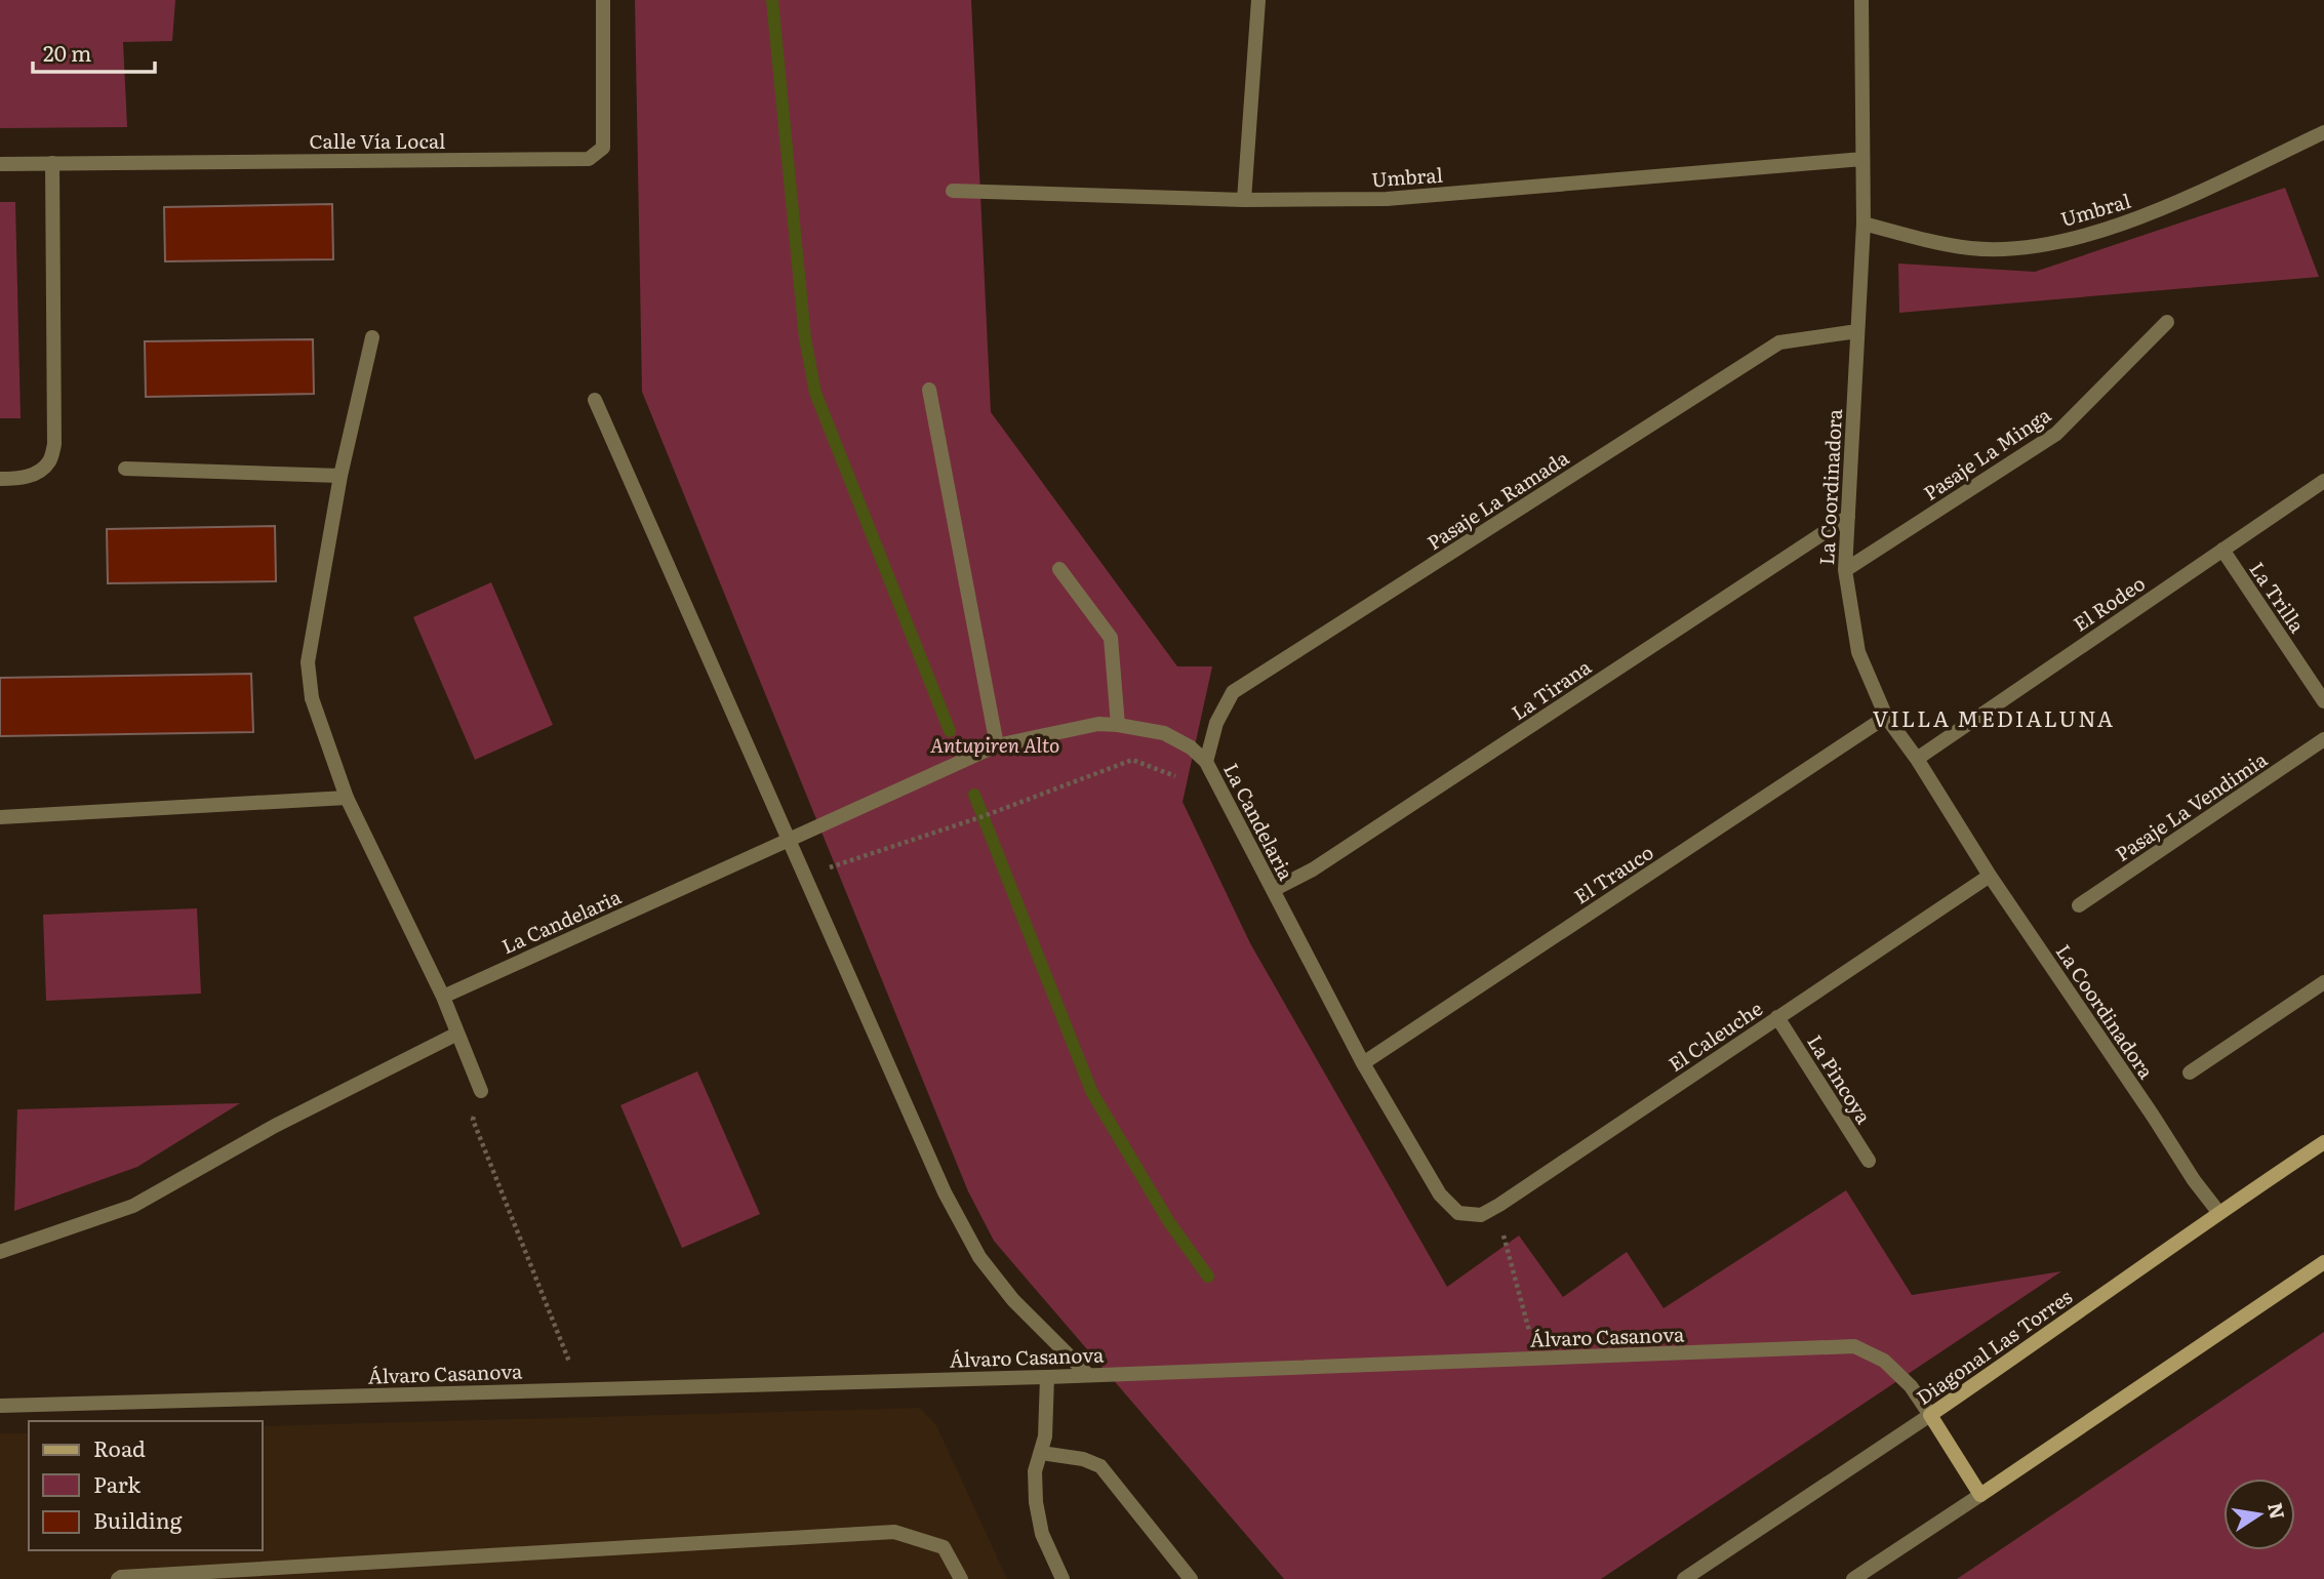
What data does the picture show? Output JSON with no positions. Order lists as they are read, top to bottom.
{
  "streets": {
    "main road": ["Álvaro Casanova", "Diagonal Las Torres"],
    "street": [
      "Calle Vía Local",
      "Umbral",
      "Pasaje La Minga",
      "La Coordinadora",
      "Pasaje La Ramada",
      "La Trilla",
      "El Rodeo",
      "La Tirana",
      "Pasaje La Vendimia",
      "La Candelaria",
      "El Trauco",
      "El Caleuche",
      "La Pincoya"
    ]
  },
  "crossings": [
    ["Umbral", "La Coordinadora"],
    ["Pasaje La Minga", "La Coordinadora"],
    ["La Coordinadora", "Pasaje La Ramada"],
    ["La Coordinadora", "El Rodeo"],
    ["La Coordinadora", "La Tirana"],
    ["La Coordinadora", "El Trauco"],
    ["La Coordinadora", "El Caleuche"],
    ["La Coordinadora", "Diagonal Las Torres"],
    ["Pasaje La Ramada", "La Candelaria"],
    ["La Trilla", "El Rodeo"],
    ["La Tirana", "La Candelaria"],
    ["La Candelaria", "El Trauco"],
    ["La Candelaria", "El Caleuche"],
    ["El Caleuche", "La Pincoya"],
    ["Álvaro Casanova", "Diagonal Las Torres"]
  ],
  "districts": ["VILLA MEDIALUNA"],
  "parks": ["Antupiren Alto"],
  "legend": ["Road", "Park", "Building"],
  "scale_bar": "20 m",
  "north": "right"
}
